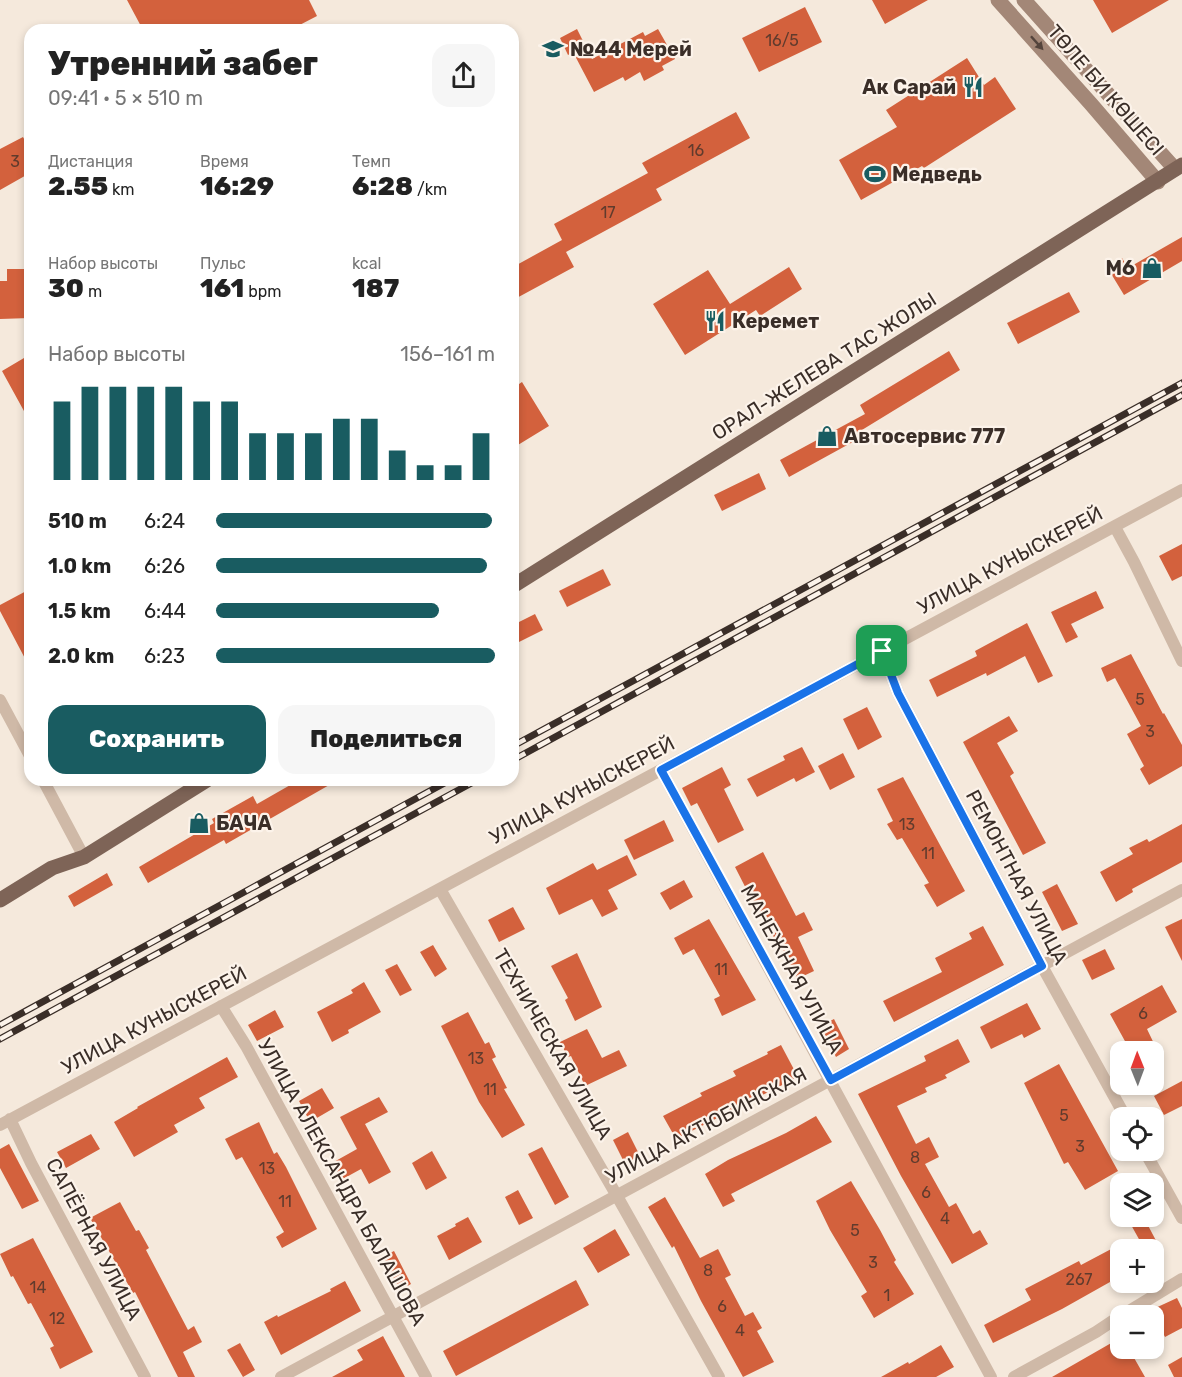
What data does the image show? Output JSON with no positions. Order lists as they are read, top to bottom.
{
  "streets": {
    "main road": ["ТӨЛЕ БИ КӨШЕСІ", "ОРАЛ-ЖЕЛЕВА ТАС ЖОЛЫ"],
    "street": [
      "УЛИЦА КУНЫСКЕРЕЙ",
      "РЕМОНТНАЯ УЛИЦА",
      "МАНЕЖНАЯ УЛИЦА",
      "ТЕХНИЧЕСКАЯ УЛИЦА",
      "УЛИЦА АКТЮБИНСКАЯ",
      "УЛИЦА АЛЕКСАНДРА БАЛАШОВА",
      "САПЁРНАЯ УЛИЦА"
    ]
  },
  "crossings": [
    ["ТӨЛЕ БИ КӨШЕСІ", "ОРАЛ-ЖЕЛЕВА ТАС ЖОЛЫ"],
    ["УЛИЦА КУНЫСКЕРЕЙ", "РЕМОНТНАЯ УЛИЦА"],
    ["УЛИЦА КУНЫСКЕРЕЙ", "МАНЕЖНАЯ УЛИЦА"],
    ["УЛИЦА КУНЫСКЕРЕЙ", "ТЕХНИЧЕСКАЯ УЛИЦА"],
    ["УЛИЦА КУНЫСКЕРЕЙ", "УЛИЦА АЛЕКСАНДРА БАЛАШОВА"],
    ["УЛИЦА КУНЫСКЕРЕЙ", "САПЁРНАЯ УЛИЦА"],
    ["РЕМОНТНАЯ УЛИЦА", "УЛИЦА АКТЮБИНСКАЯ"],
    ["МАНЕЖНАЯ УЛИЦА", "УЛИЦА АКТЮБИНСКАЯ"],
    ["ТЕХНИЧЕСКАЯ УЛИЦА", "УЛИЦА АКТЮБИНСКАЯ"],
    ["УЛИЦА АКТЮБИНСКАЯ", "УЛИЦА АЛЕКСАНДРА БАЛАШОВА"]
  ],
  "places": {
    "school or university": ["№44 Мерей"],
    "restaurant": ["Ак Сарай", "Керемет"],
    "sports": ["Медведь"],
    "shop": ["М6", "Автосервис 777", "БАЧА"]
  },
  "house_numbers": [
    "16/5",
    "16",
    "3",
    "17",
    "5",
    "3",
    "13",
    "11",
    "11",
    "6",
    "13",
    "11",
    "5",
    "3",
    "8",
    "13",
    "6",
    "11",
    "4",
    "5",
    "3",
    "8",
    "267",
    "14",
    "1",
    "6",
    "12",
    "4"
  ],
  "north": "top",
  "page": {
    "heading": ["Утренний забег", "09:41 · 5 × 510 m"],
    "stats": [
      ["Дистанция", "2.55 km"],
      ["Время", "16:29"],
      ["Темп", "6:28 /km"],
      ["Набор высоты", "30 m"],
      ["Пульс", "161 bpm"],
      ["kcal", "187"]
    ],
    "chart": ["Набор высоты", "156–161 m"],
    "list": [
      {
        "name": "510 m",
        "note": "6:24"
      },
      {
        "name": "1.0 km",
        "note": "6:26"
      },
      {
        "name": "1.5 km",
        "note": "6:44"
      },
      {
        "name": "2.0 km",
        "note": "6:23"
      }
    ],
    "buttons": ["Сохранить", "Поделиться"],
    "map_buttons": ["+", "−"]
  }
}
